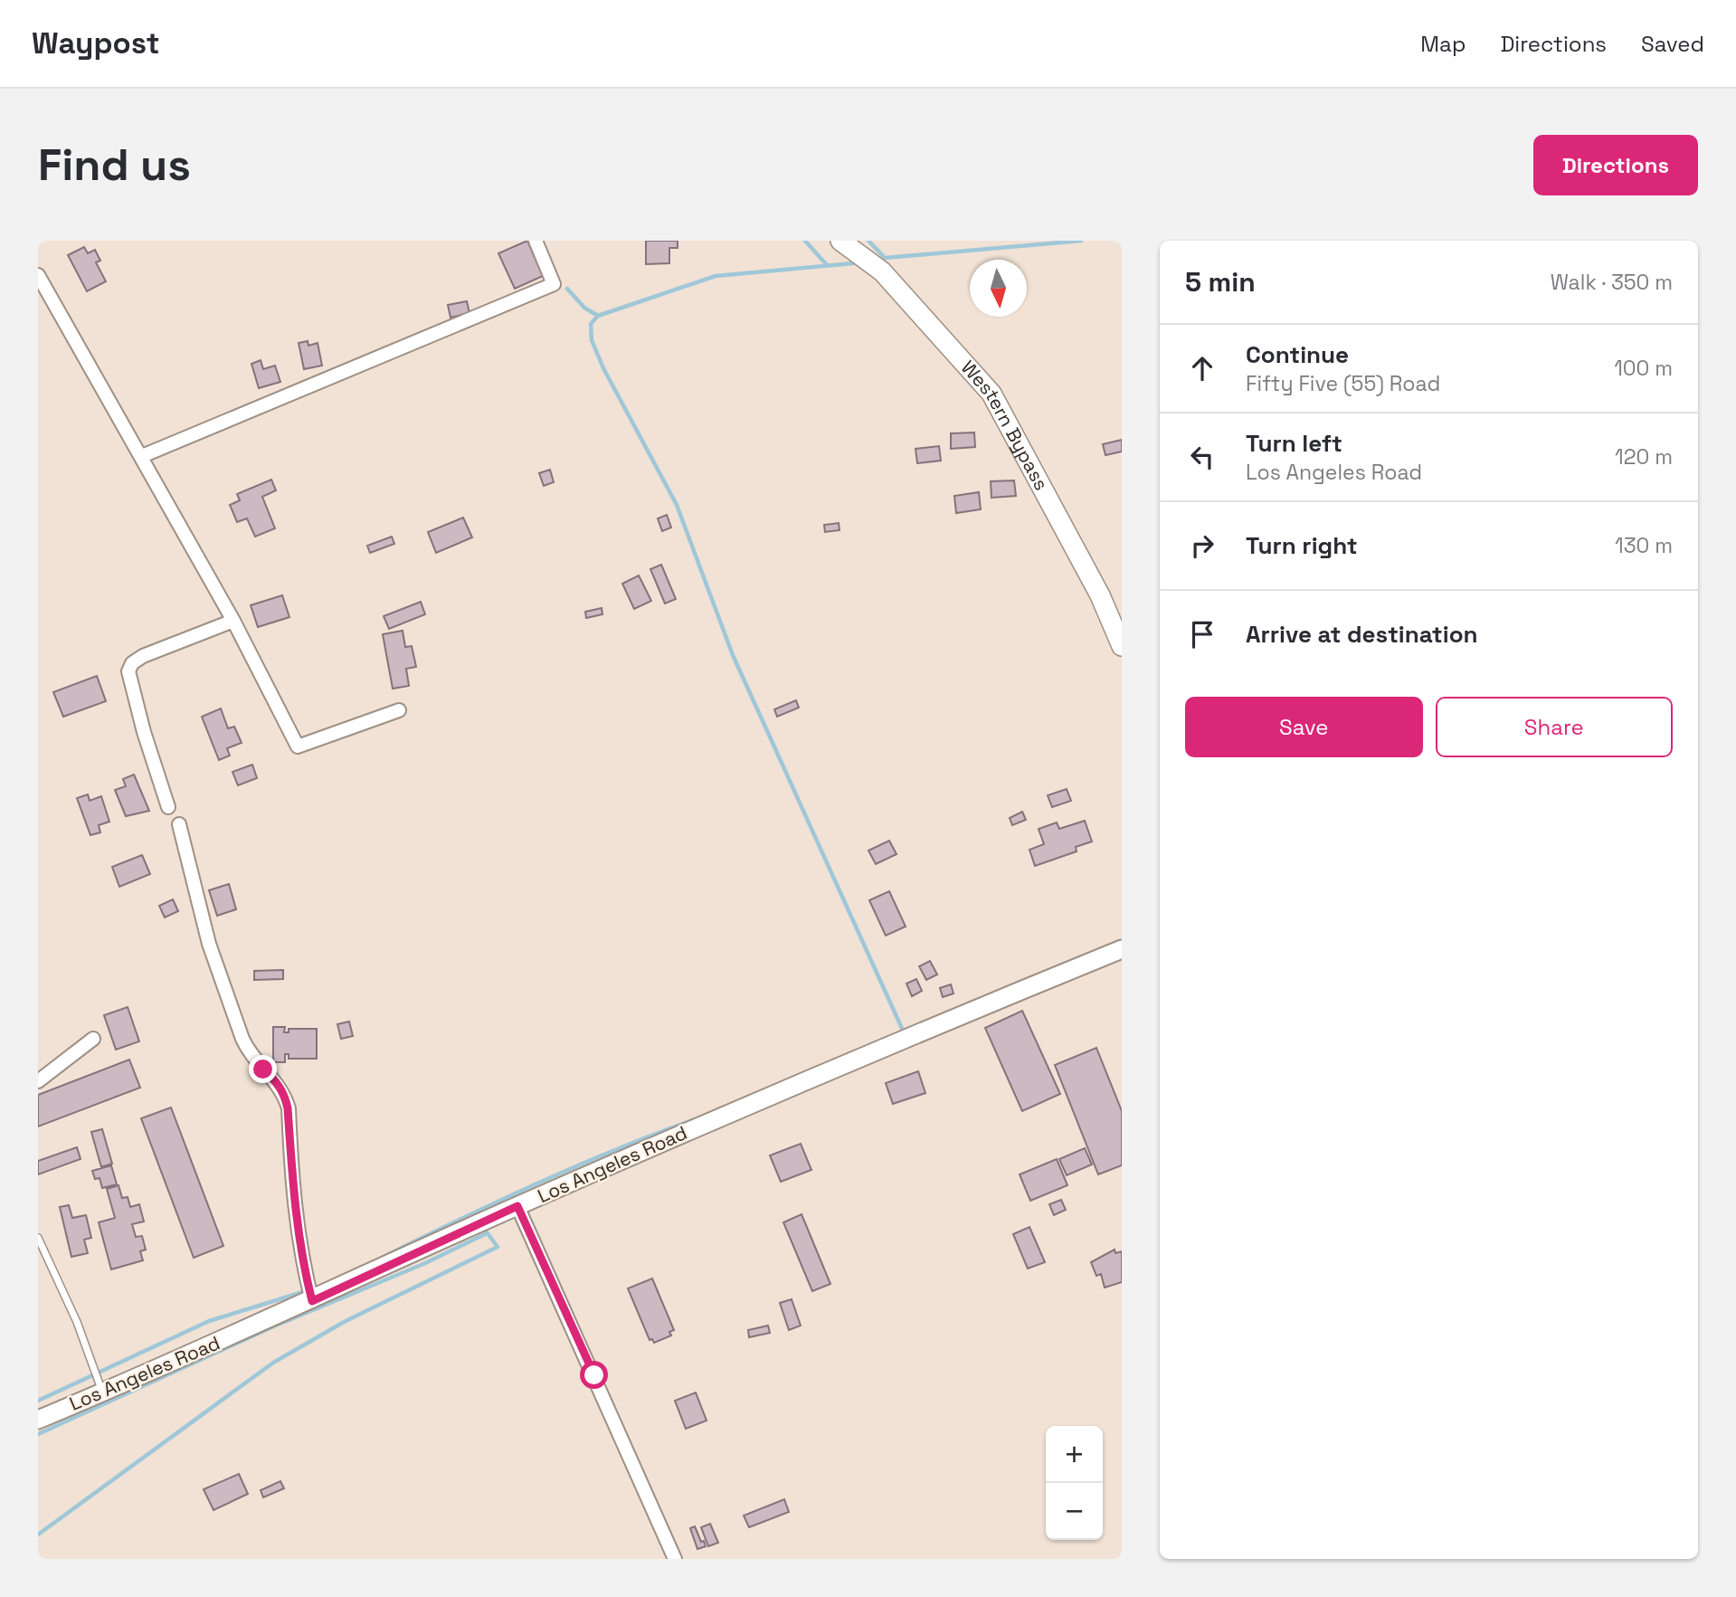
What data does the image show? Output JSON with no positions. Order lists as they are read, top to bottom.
{
  "streets": {
    "main road": ["Western Bypass", "Los Angeles Road"]
  },
  "north": "bottom",
  "page": {
    "header": "Waypost",
    "nav": ["Map", "Directions", "Saved"],
    "buttons": [
      "Directions",
      ["Save", "Share"]
    ],
    "title": "Find us",
    "heading": ["5 min", "Walk · 350 m"],
    "list": [
      ["Continue", "Fifty Five (55) Road", "100 m"],
      ["Turn left", "Los Angeles Road", "120 m"],
      ["Turn right", "130 m"],
      "Arrive at destination"
    ],
    "map_buttons": ["+", "−"]
  }
}
